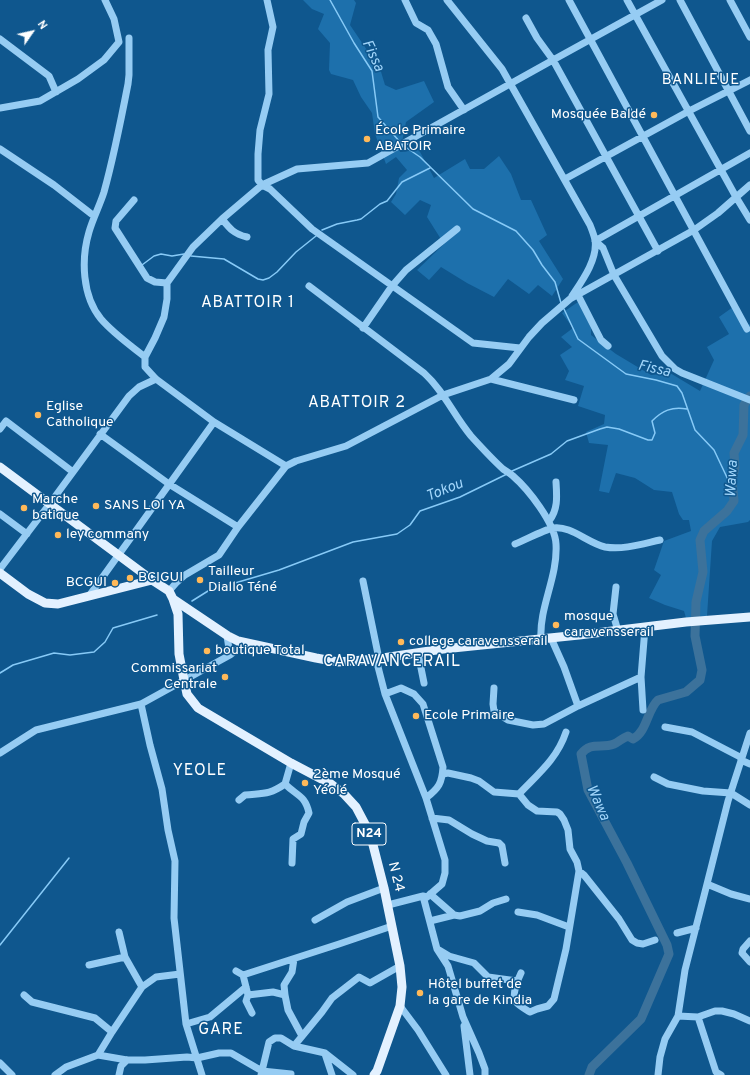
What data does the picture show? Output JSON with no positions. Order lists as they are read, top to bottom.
{
  "streets": {
    "main road": ["N24", "N 24"]
  },
  "crossings": [
    ["N24", "N 24"]
  ],
  "districts": [
    "BANLIEUE",
    "ABATTOIR 1",
    "ABATTOIR 2",
    "CARAVANCERAIL",
    "YEOLE",
    "GARE"
  ],
  "water": ["Fissa", "Wawa", "Tokou"],
  "places": [
    "Mosquée Baldé",
    "École Primaire ABATOIR",
    "Eglise Catholique",
    "SANS LOI YA",
    "Marche batique",
    "ley commany",
    "BCIGUI",
    "Tailleur Diallo Téné",
    "BCGUI",
    "mosque caravensserail",
    "college caravensserail",
    "boutique Total",
    "Commissariat Centrale",
    "Ecole Primaire",
    "2ème Mosqué Yéolé",
    "Hôtel buffet de la gare de Kindia"
  ],
  "north": "top right"
}
